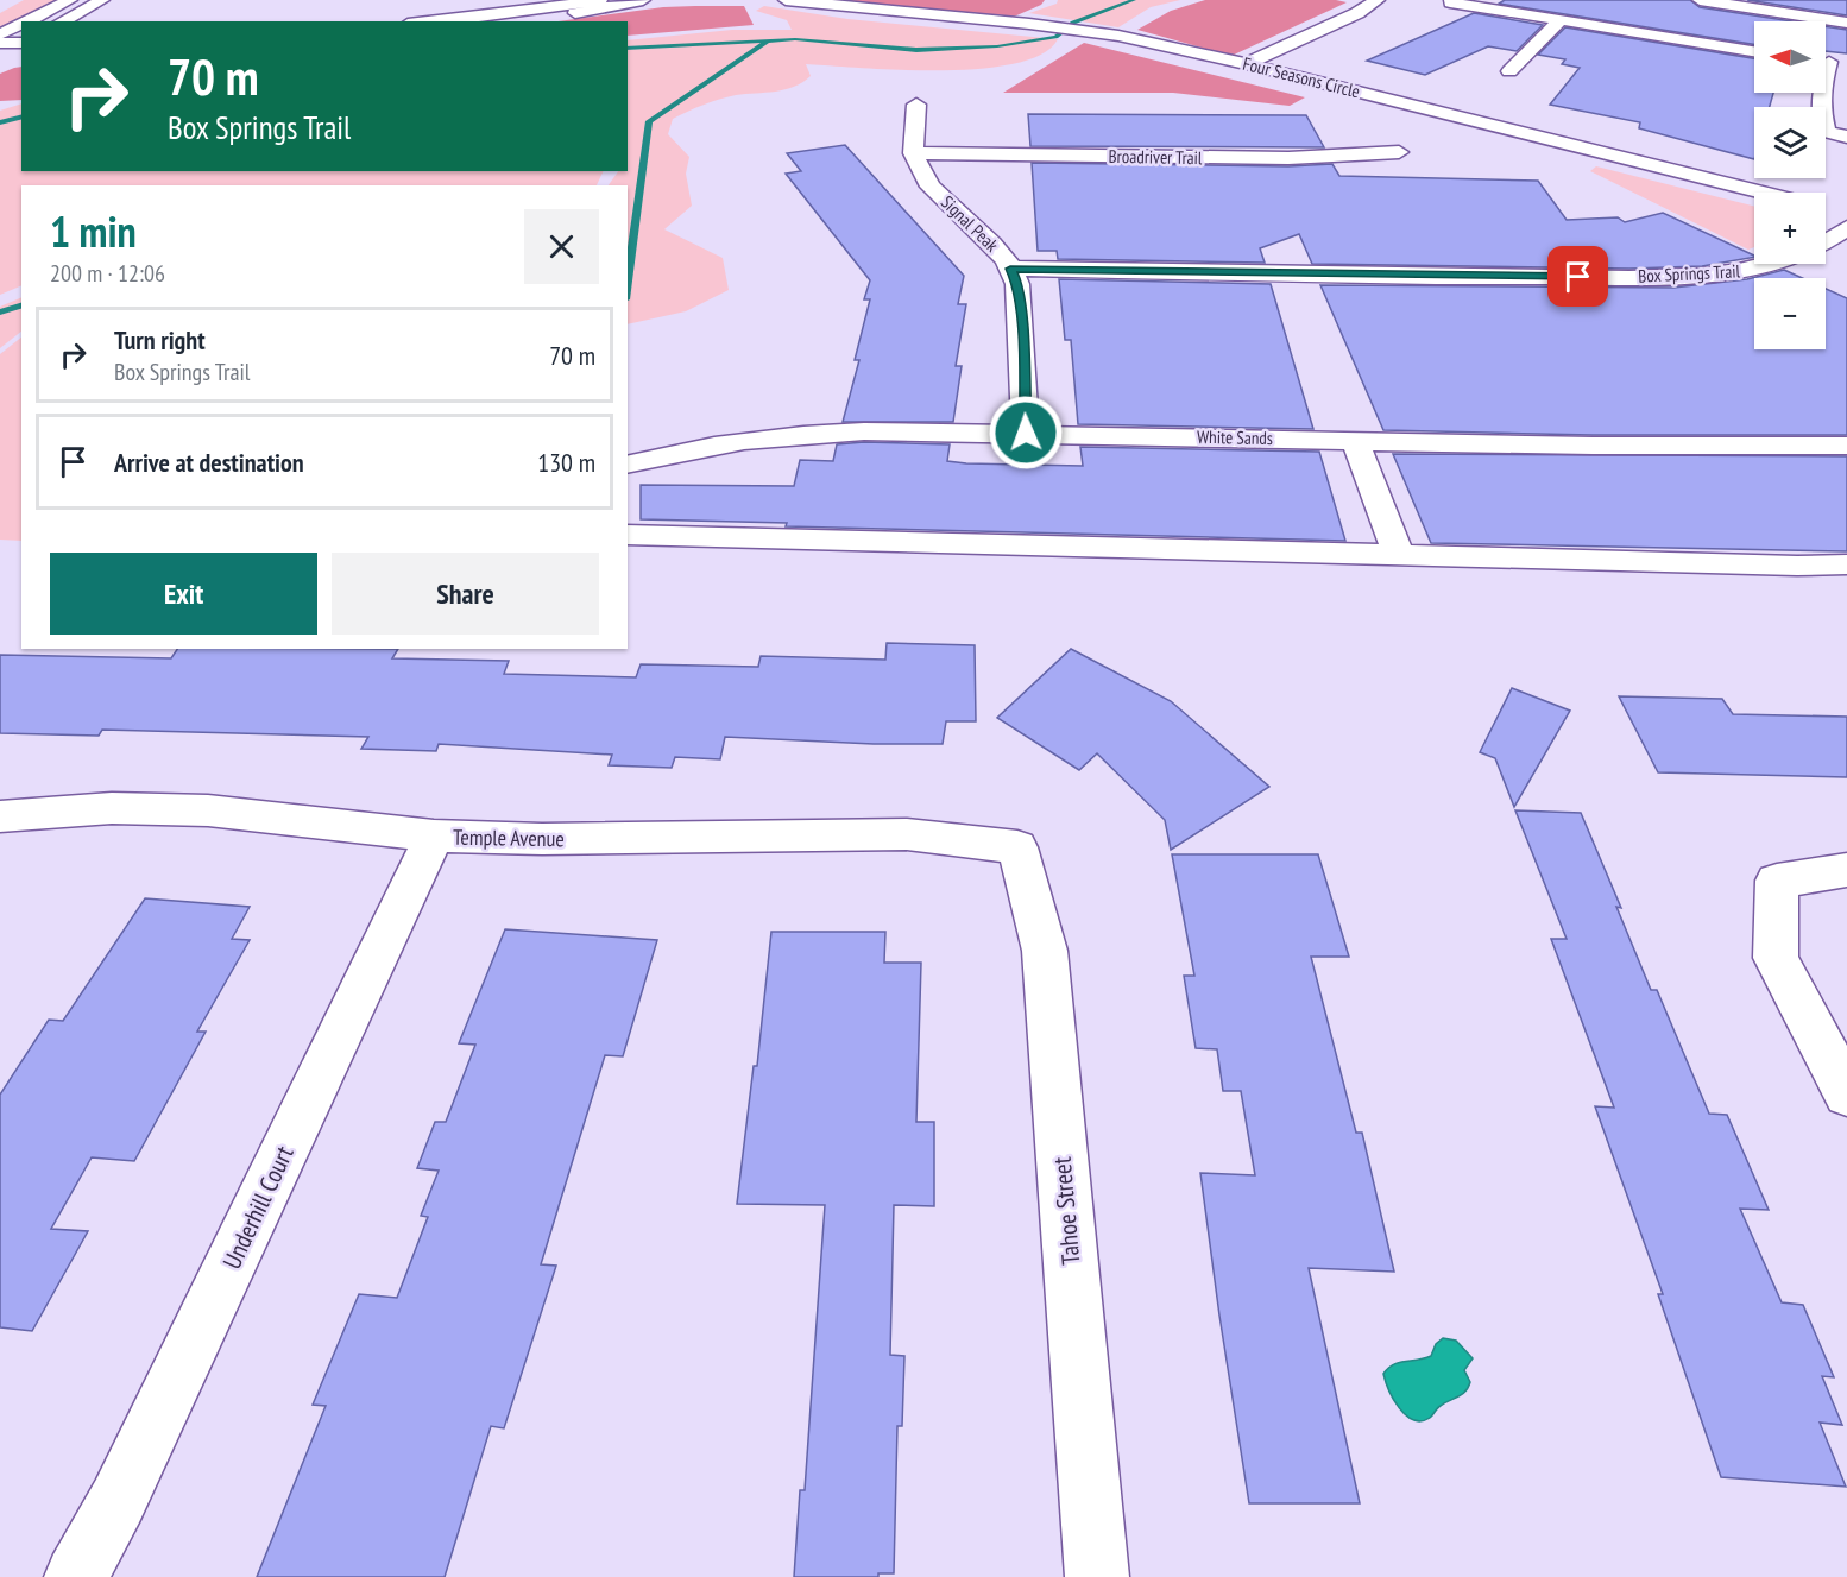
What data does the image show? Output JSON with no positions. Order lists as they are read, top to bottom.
{
  "streets": {
    "street": [
      "Four Seasons Circle",
      "Broadriver Trail",
      "Signal Peak",
      "Box Springs Trail",
      "White Sands",
      "Temple Avenue",
      "Underhill Court",
      "Tahoe Street"
    ]
  },
  "crossings": [
    ["Broadriver Trail", "Signal Peak"],
    ["Signal Peak", "Box Springs Trail"],
    ["Signal Peak", "White Sands"],
    ["Temple Avenue", "Underhill Court"],
    ["Temple Avenue", "Tahoe Street"]
  ],
  "north": "left",
  "page": {
    "map_buttons": ["+", "−"],
    "turn": ["70 m", "Box Springs Trail"],
    "heading": ["1 min", "200 m · 12:06"],
    "list": [
      {
        "name": "Turn right",
        "note": "Box Springs Trail",
        "value": "70 m"
      },
      {
        "name": "Arrive at destination",
        "value": "130 m"
      }
    ],
    "buttons": ["Exit", "Share"]
  }
}
